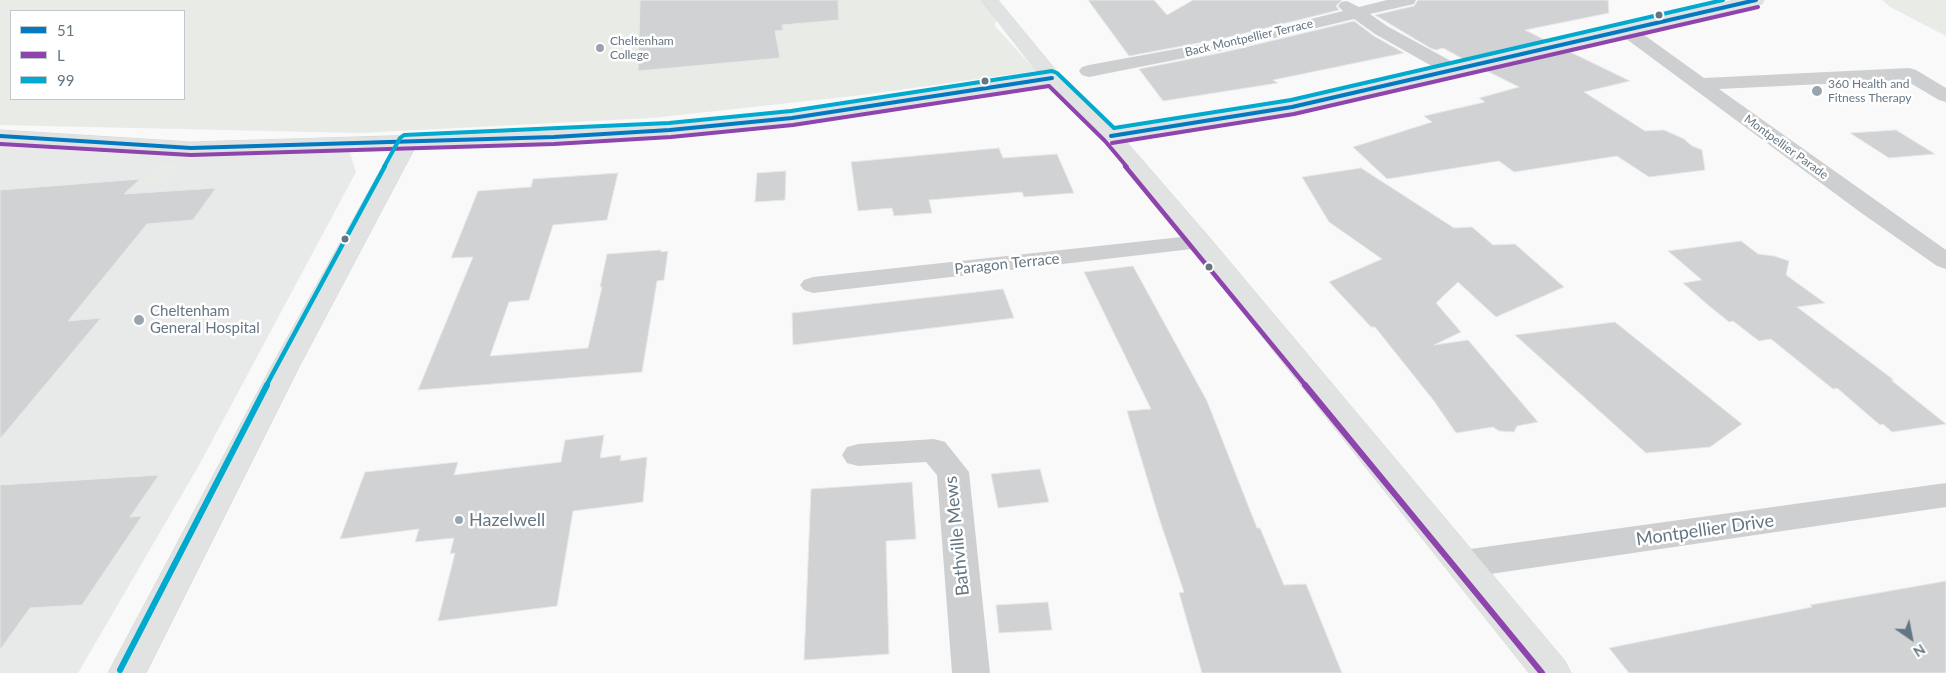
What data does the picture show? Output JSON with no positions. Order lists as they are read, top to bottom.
{
  "streets": {
    "street": [
      "Back Montpellier Terrace",
      "Montpellier Parade",
      "Paragon Terrace",
      "Montpellier Drive",
      "Bathville Mews"
    ]
  },
  "places": [
    "Cheltenham College",
    "360 Health and Fitness Therapy",
    "Cheltenham General Hospital",
    "Hazelwell"
  ],
  "lines": ["transit line 51", "transit line 99", "transit line L"],
  "legend": ["51", "L", "99"],
  "north": "bottom right"
}
